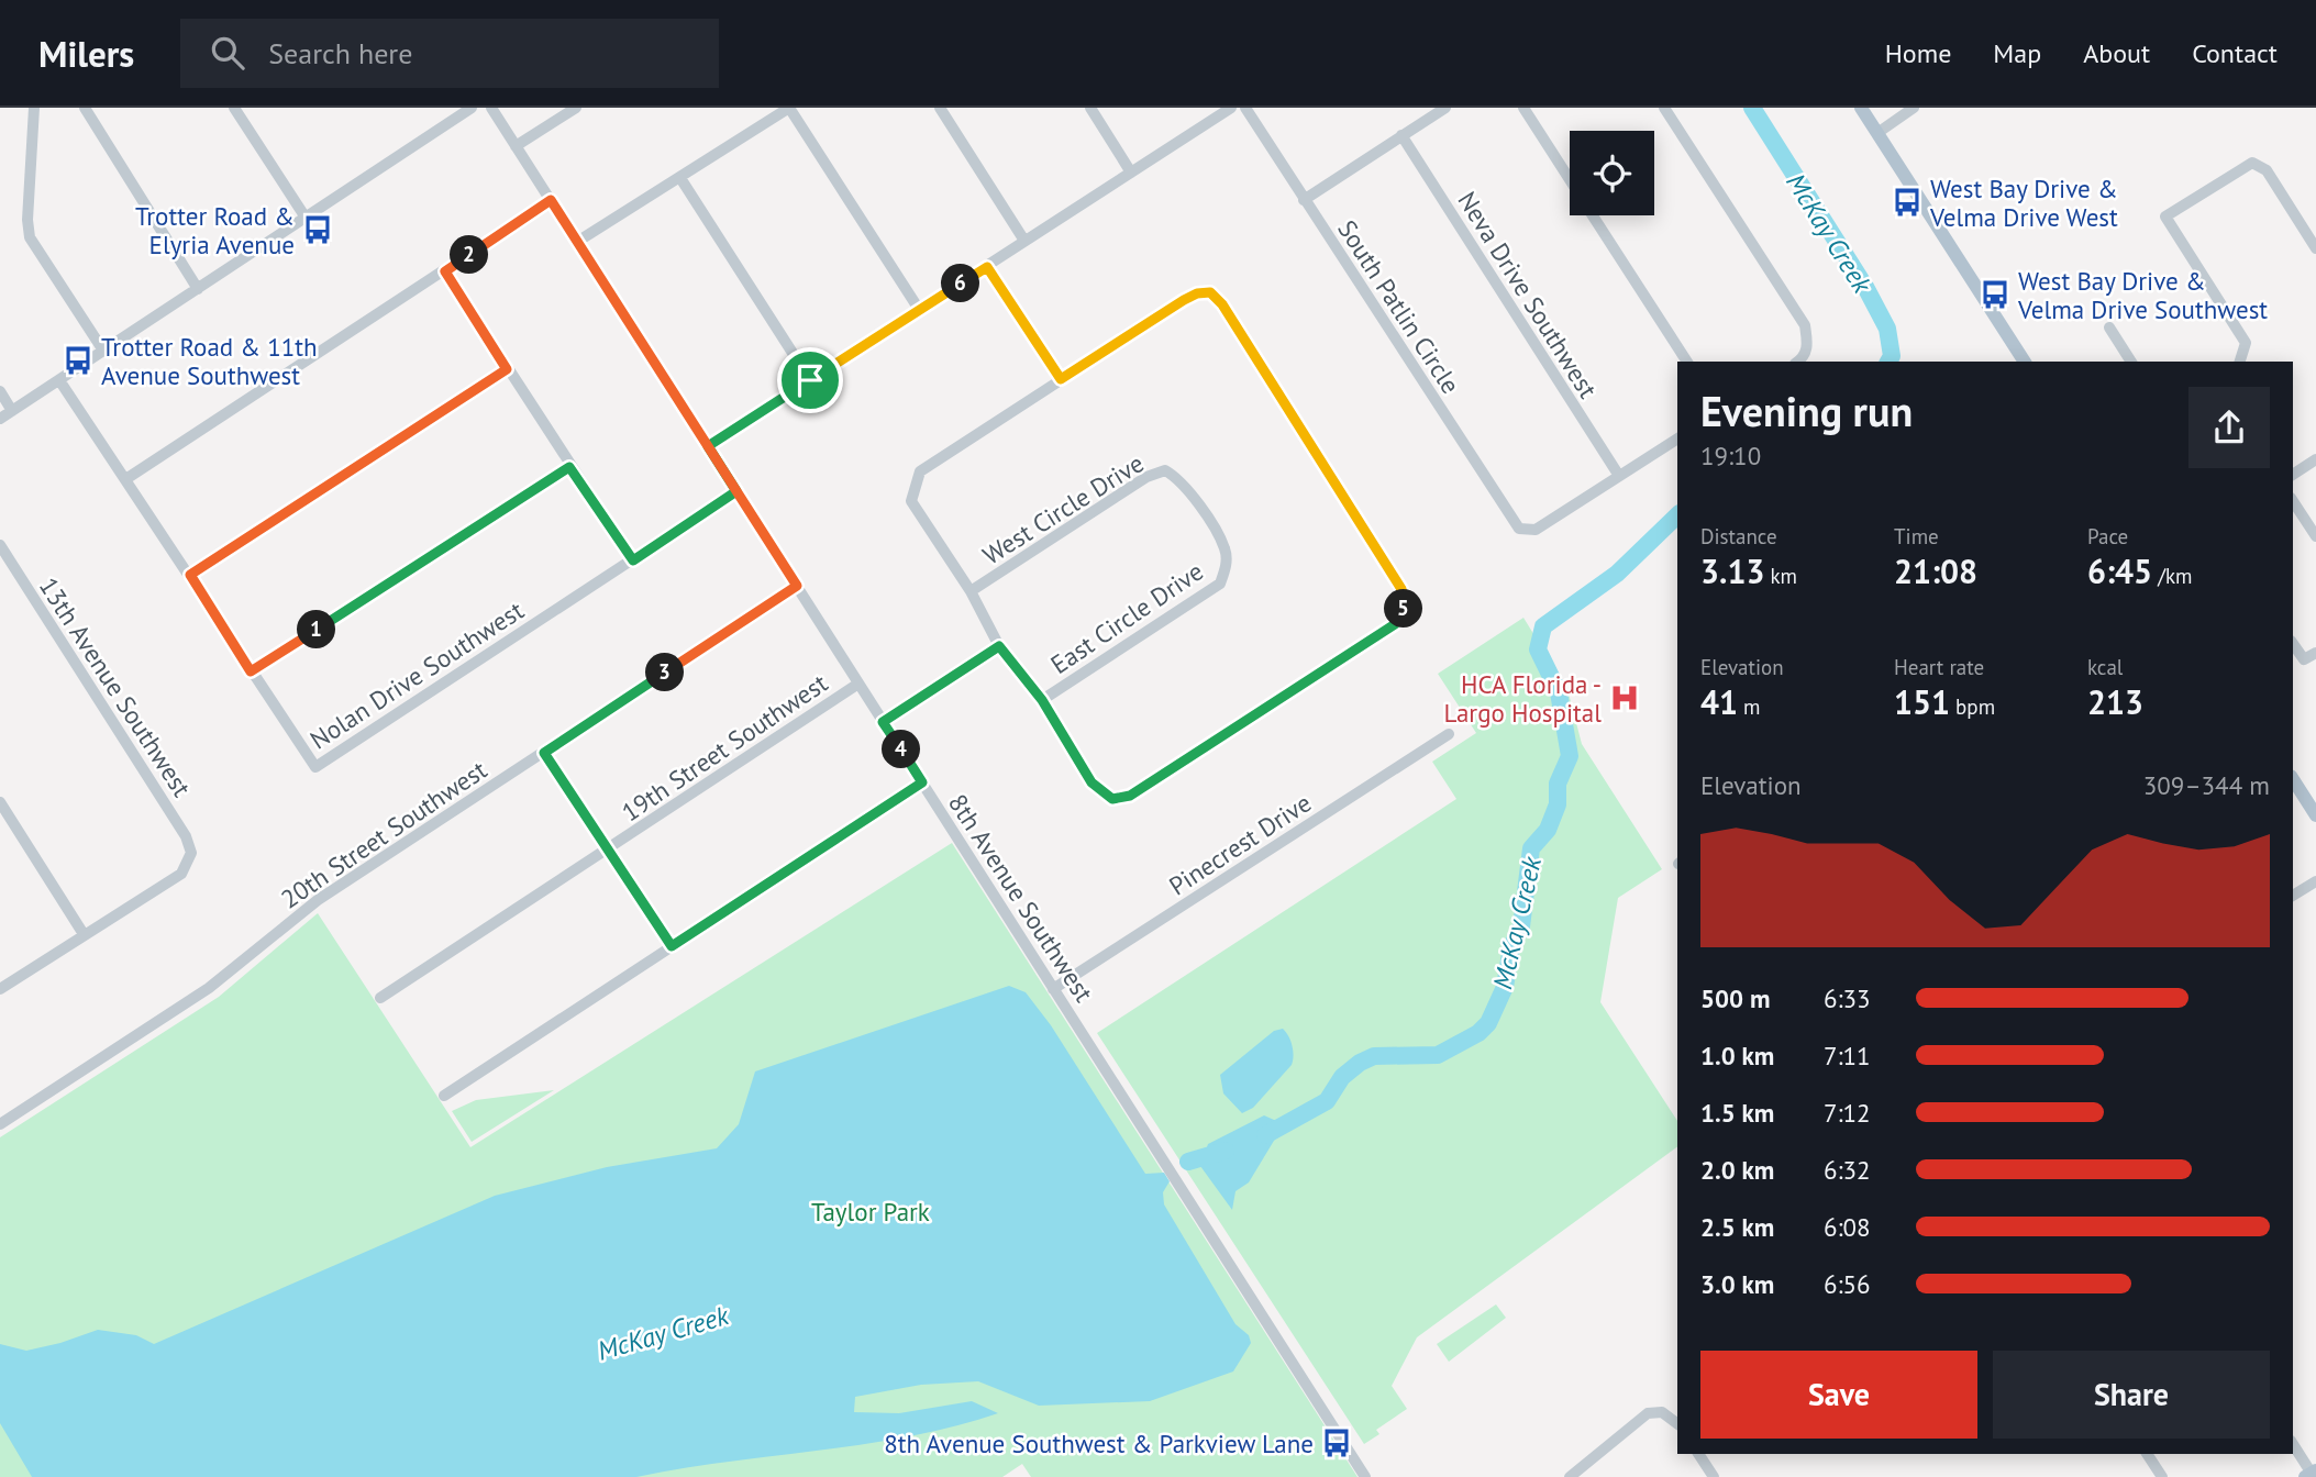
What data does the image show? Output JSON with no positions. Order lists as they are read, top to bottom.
{
  "streets": {
    "street": [
      "Neva Drive Southwest",
      "South Patlin Circle",
      "West Circle Drive",
      "East Circle Drive",
      "Nolan Drive Southwest",
      "13th Avenue Southwest",
      "19th Street Southwest",
      "20th Street Southwest",
      "Pinecrest Drive",
      "8th Avenue Southwest"
    ]
  },
  "crossings": [
    ["Neva Drive Southwest", "South Patlin Circle"],
    ["West Circle Drive", "East Circle Drive"],
    ["Nolan Drive Southwest", "8th Avenue Southwest"],
    ["19th Street Southwest", "8th Avenue Southwest"],
    ["20th Street Southwest", "8th Avenue Southwest"],
    ["Pinecrest Drive", "8th Avenue Southwest"]
  ],
  "water": ["McKay Creek"],
  "parks": ["Taylor Park"],
  "places": {
    "bus stop": [
      "West Bay Drive & Velma Drive West",
      "Trotter Road & Elyria Avenue",
      "West Bay Drive & Velma Drive Southwest",
      "Trotter Road & 11th Avenue Southwest",
      "8th Avenue Southwest & Parkview Lane"
    ],
    "hospital": ["HCA Florida - Largo Hospital"]
  },
  "page": {
    "header": "Milers",
    "search": "Search here",
    "nav": [
      "Home",
      "Map",
      "About",
      "Contact"
    ],
    "pins": [
      "2",
      "6",
      "5",
      "1",
      "3",
      "4"
    ],
    "heading": ["Evening run", "19:10"],
    "stats": [
      ["Distance", "3.13 km"],
      ["Time", "21:08"],
      ["Pace", "6:45 /km"],
      ["Elevation", "41 m"],
      ["Heart rate", "151 bpm"],
      ["kcal", "213"]
    ],
    "chart": ["Elevation", "309–344 m"],
    "list": [
      {
        "name": "500 m",
        "note": "6:33"
      },
      {
        "name": "1.0 km",
        "note": "7:11"
      },
      {
        "name": "1.5 km",
        "note": "7:12"
      },
      {
        "name": "2.0 km",
        "note": "6:32"
      },
      {
        "name": "2.5 km",
        "note": "6:08"
      },
      {
        "name": "3.0 km",
        "note": "6:56"
      }
    ],
    "buttons": ["Save", "Share"]
  }
}
